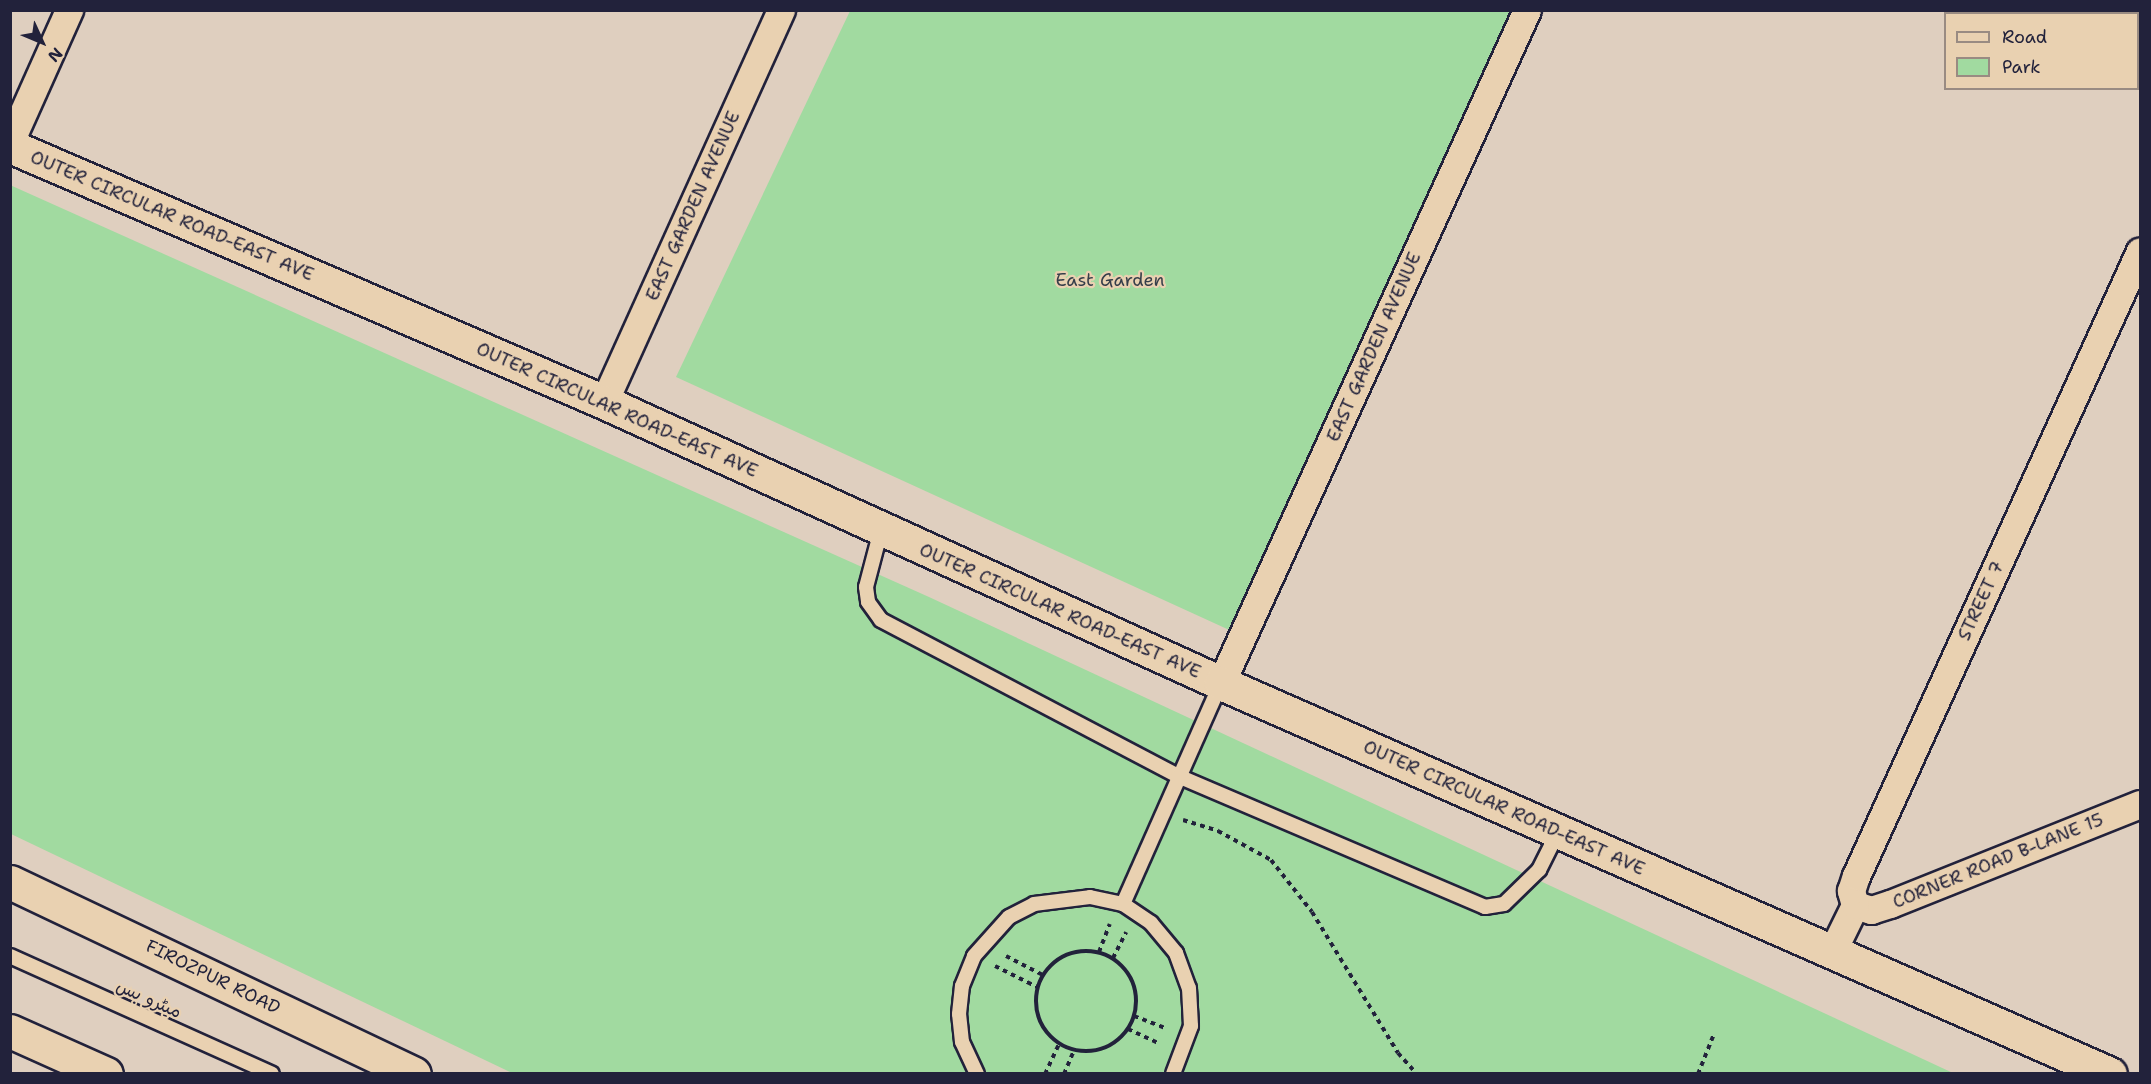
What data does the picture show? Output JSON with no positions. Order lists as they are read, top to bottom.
{
  "streets": {
    "street": [
      "EAST GARDEN AVENUE",
      "OUTER CIRCULAR ROAD-EAST AVE",
      "STREET 7",
      "CORNER ROAD B-LANE 15",
      "FIROZPUR ROAD"
    ],
    "lane": ["میٹرو بس"]
  },
  "crossings": [
    ["EAST GARDEN AVENUE", "OUTER CIRCULAR ROAD-EAST AVE"],
    ["OUTER CIRCULAR ROAD-EAST AVE", "STREET 7"],
    ["STREET 7", "CORNER ROAD B-LANE 15"]
  ],
  "parks": ["East Garden"],
  "legend": ["Road", "Park"],
  "north": "bottom right"
}
